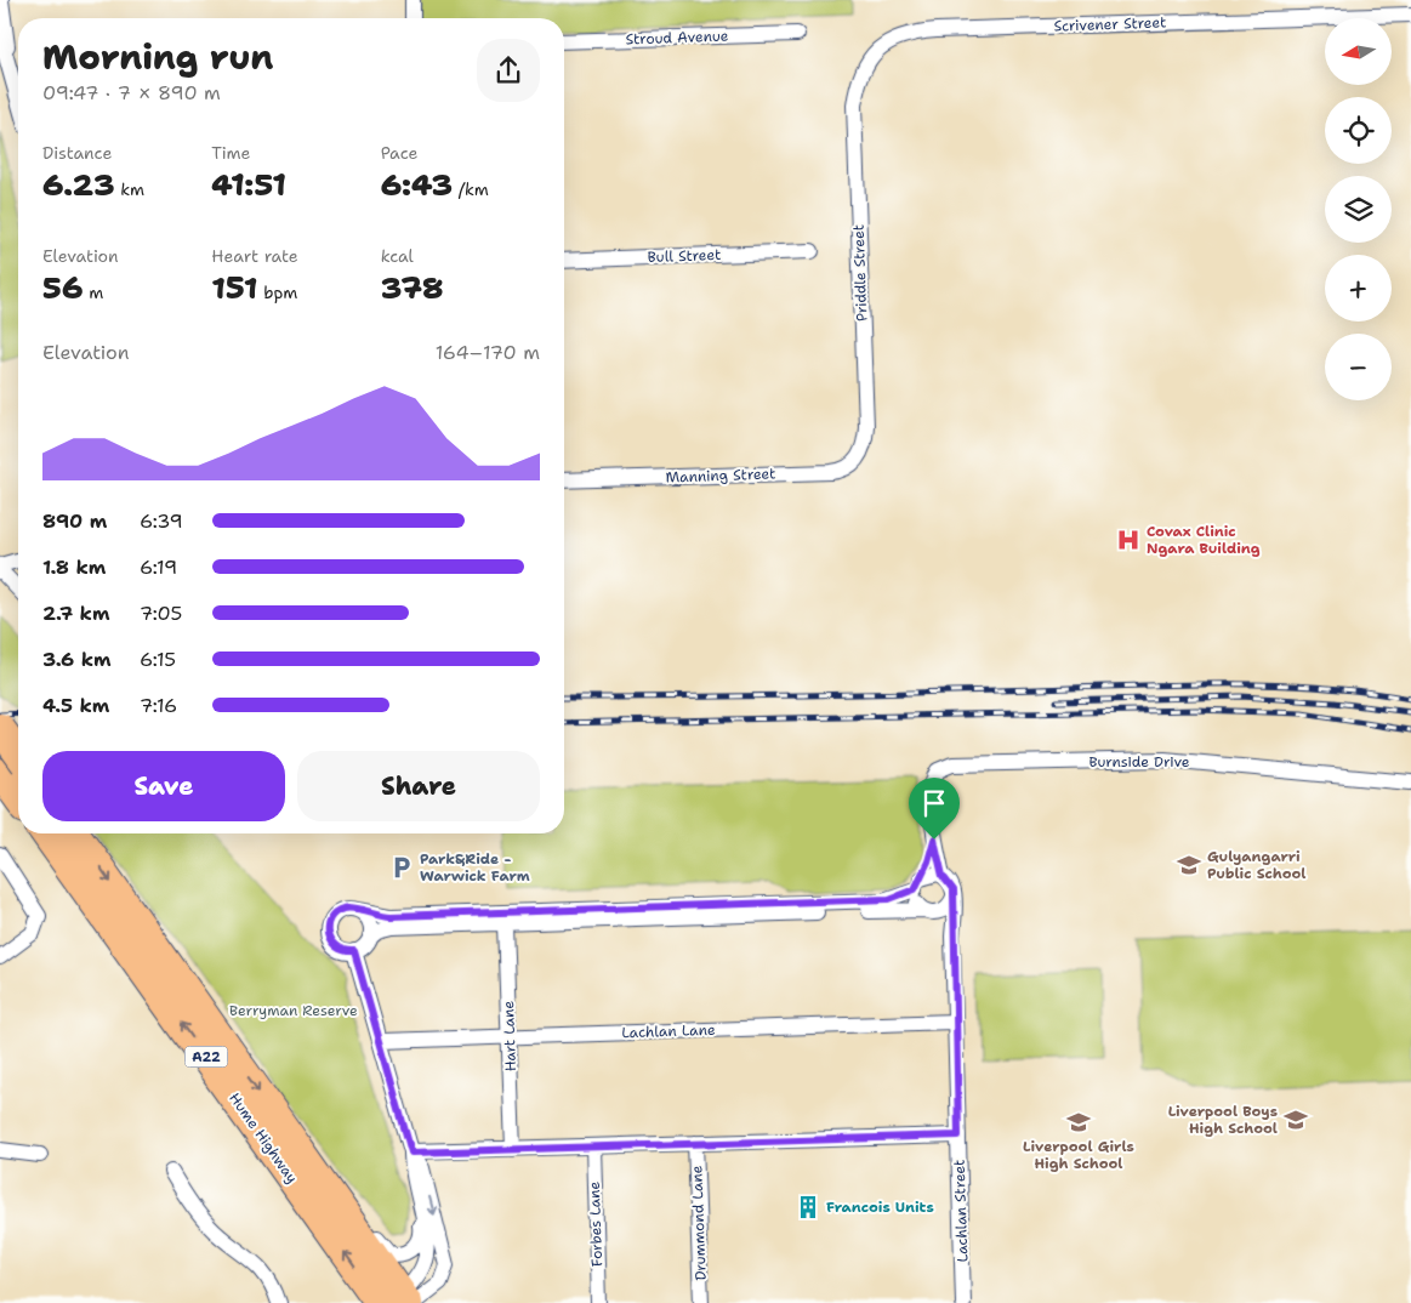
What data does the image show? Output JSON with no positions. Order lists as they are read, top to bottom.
{
  "streets": {
    "highway": ["A22", "Hume Highway"],
    "street": [
      "Scrivener Street",
      "Stroud Avenue",
      "Bull Street",
      "Priddle Street",
      "Manning Street",
      "Burnside Drive",
      "Lachlan Lane",
      "Hart Lane",
      "Lachlan Street",
      "Drummond Lane",
      "Forbes Lane"
    ]
  },
  "crossings": [
    ["Scrivener Street", "Priddle Street"],
    ["Priddle Street", "Manning Street"],
    ["Burnside Drive", "Lachlan Street"],
    ["Lachlan Lane", "Hart Lane"],
    ["Lachlan Lane", "Lachlan Street"]
  ],
  "parks": ["Berryman Reserve"],
  "places": {
    "hospital": ["Covax Clinic Ngara Building"],
    "school or university": ["Gulyangarri Public School", "Liverpool Boys High School", "Liverpool Girls High School"],
    "parking": ["Park&Ride - Warwick Farm"],
    "building": ["Francois Units"]
  },
  "north": "left",
  "page": {
    "map_buttons": ["+", "−"],
    "heading": ["Morning run", "09:47 · 7 × 890 m"],
    "stats": [
      ["Distance", "6.23 km"],
      ["Time", "41:51"],
      ["Pace", "6:43 /km"],
      ["Elevation", "56 m"],
      ["Heart rate", "151 bpm"],
      ["kcal", "378"]
    ],
    "chart": ["Elevation", "164–170 m"],
    "list": [
      {
        "name": "890 m",
        "note": "6:39"
      },
      {
        "name": "1.8 km",
        "note": "6:19"
      },
      {
        "name": "2.7 km",
        "note": "7:05"
      },
      {
        "name": "3.6 km",
        "note": "6:15"
      },
      {
        "name": "4.5 km",
        "note": "7:16"
      }
    ],
    "buttons": ["Save", "Share"]
  }
}
